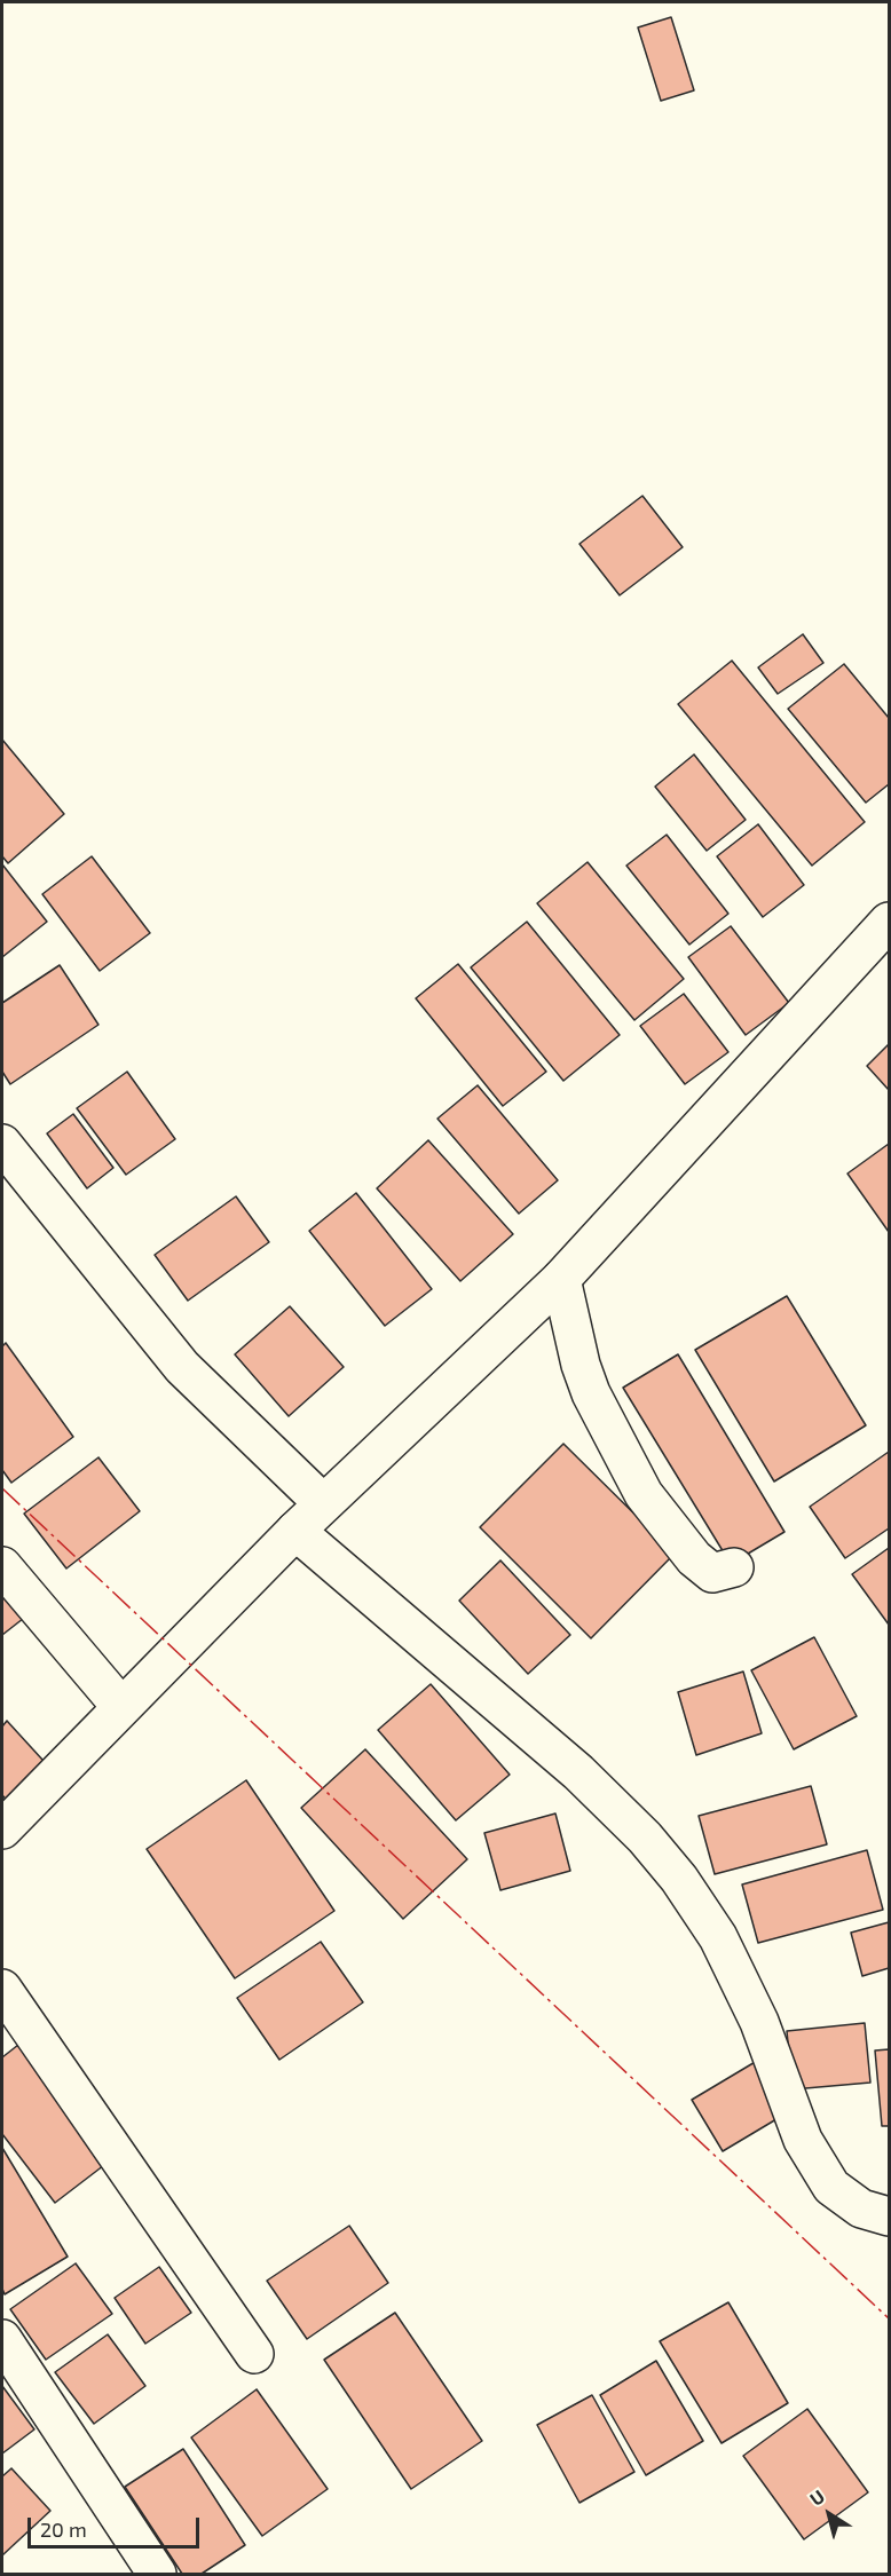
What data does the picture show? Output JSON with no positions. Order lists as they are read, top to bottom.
{
  "scale_bar": "20 m",
  "north": "top left"
}
